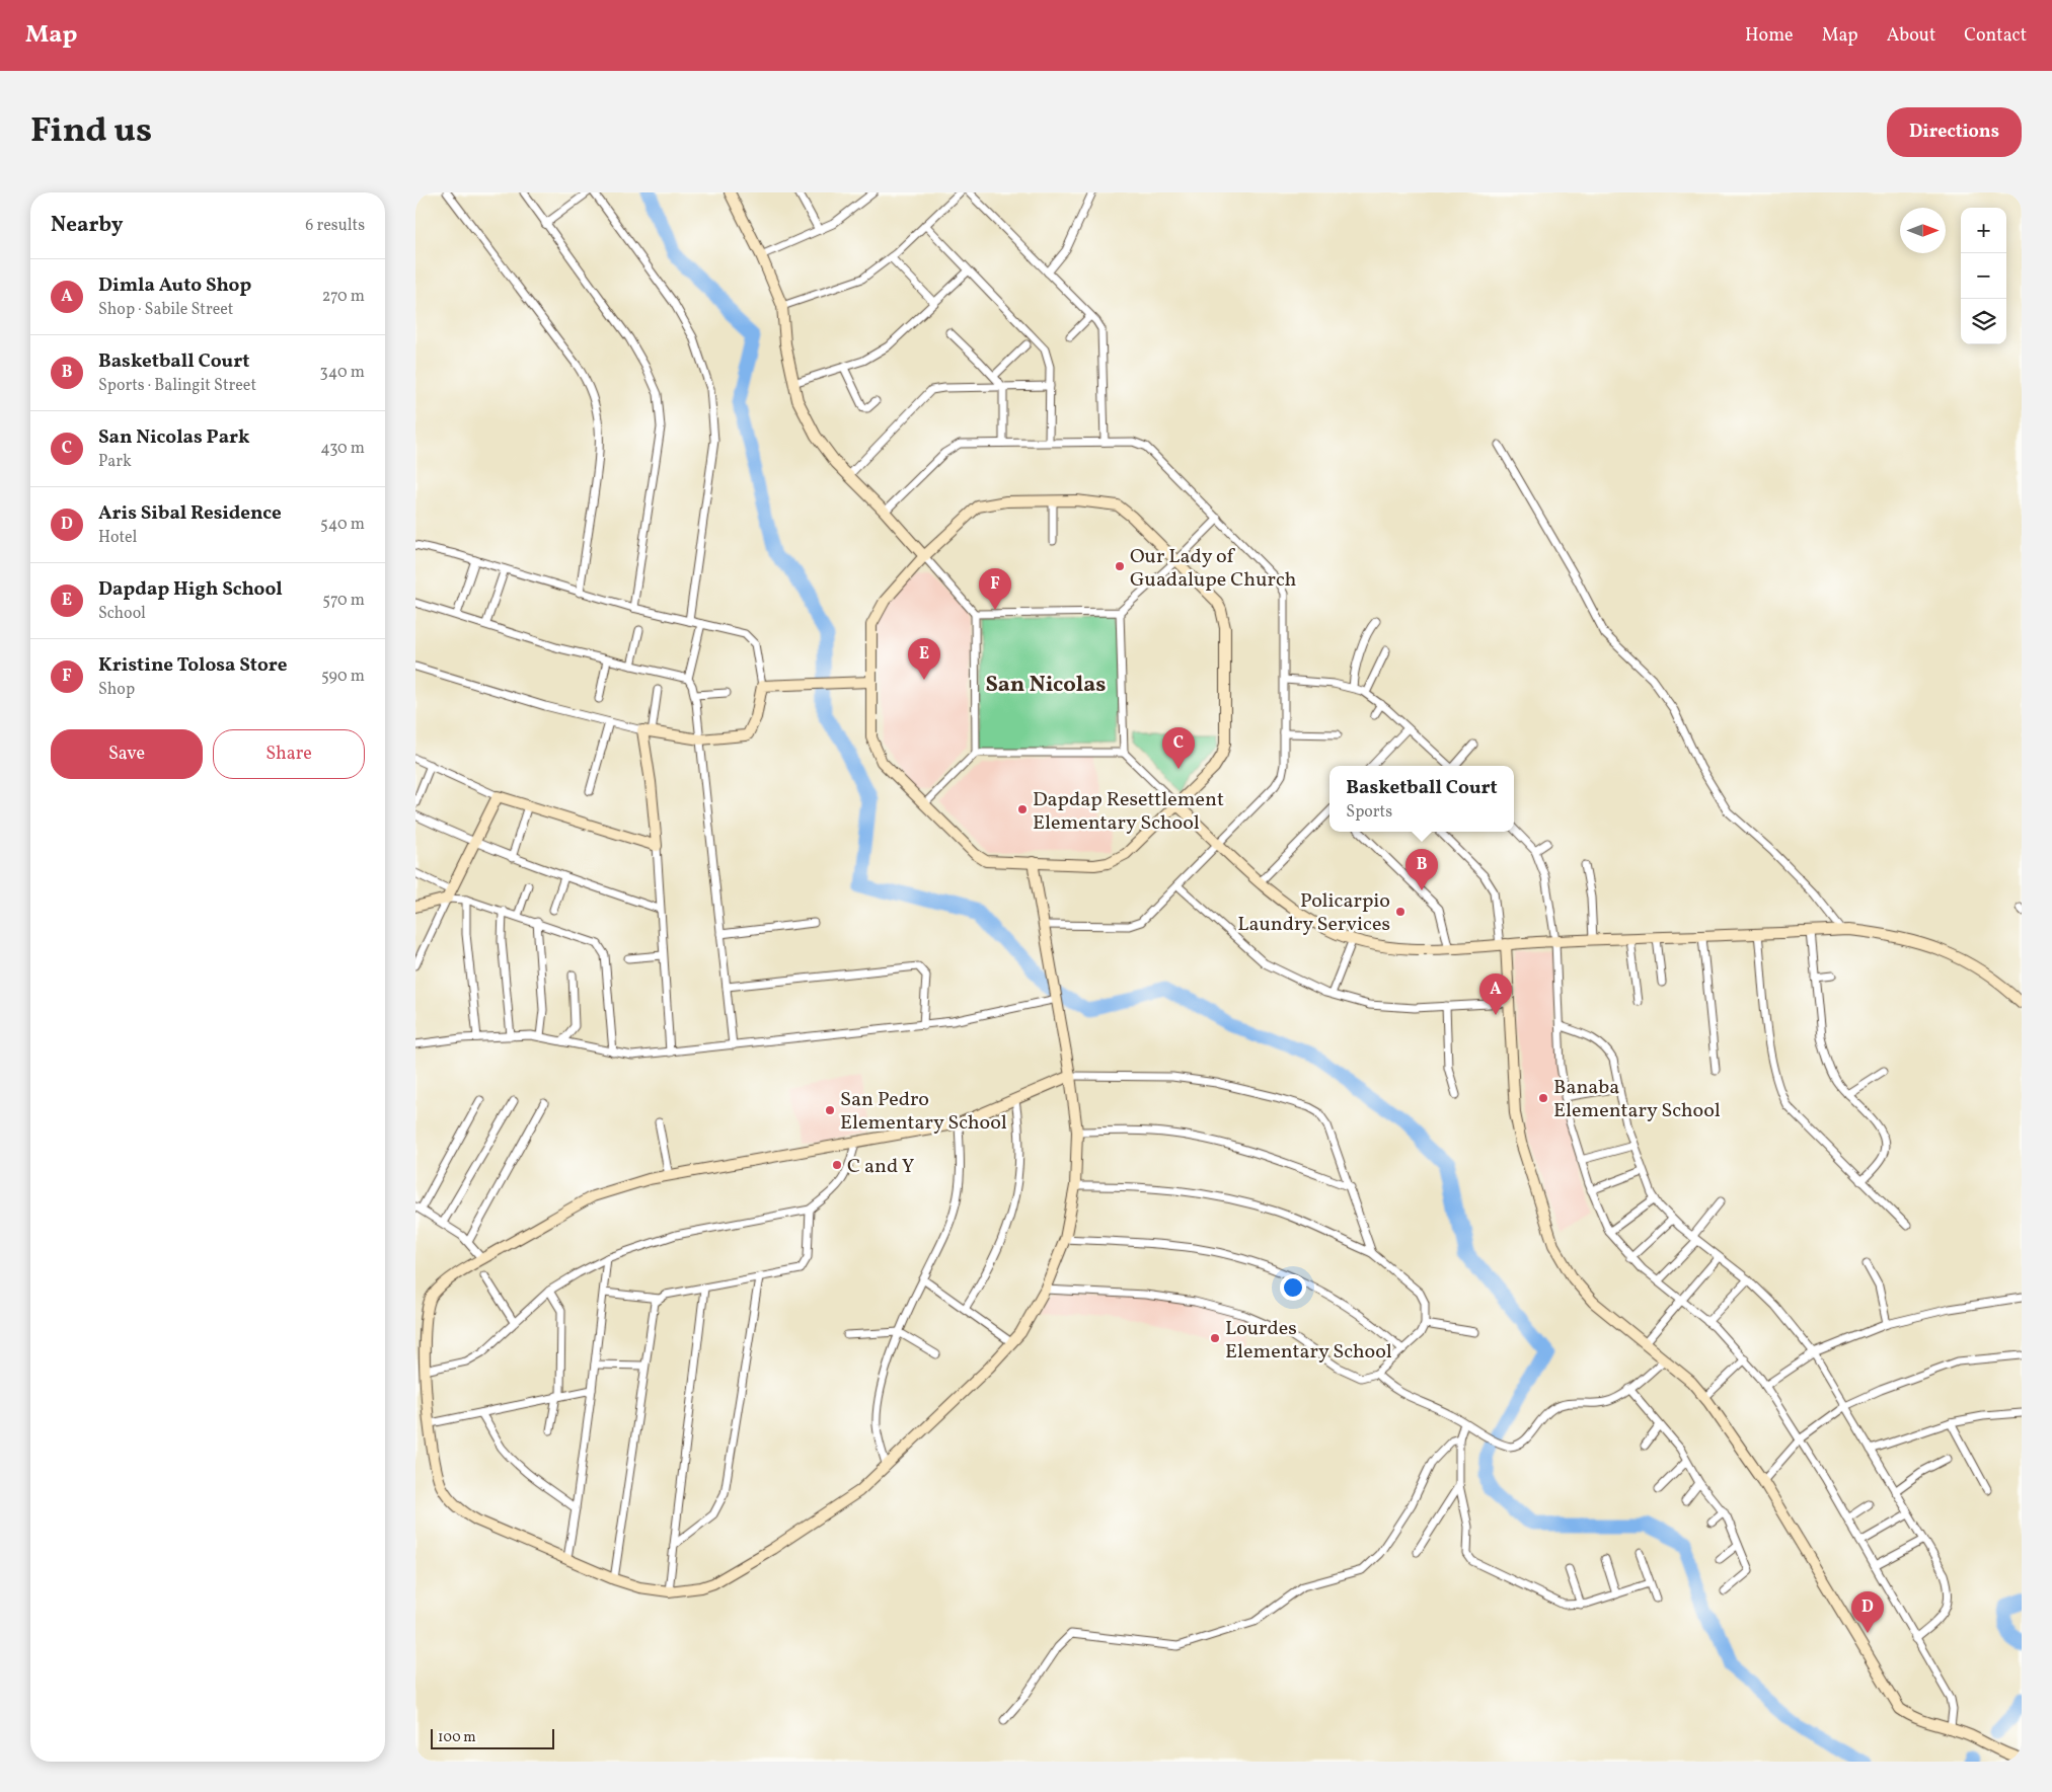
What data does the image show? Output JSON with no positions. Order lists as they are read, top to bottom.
{
  "districts": ["San Nicolas"],
  "places": [
    "Our Lady of Guadalupe Church",
    "Dapdap Resettlement Elementary School",
    "Policarpio Laundry Services",
    "Banaba Elementary School",
    "San Pedro Elementary School",
    "C and Y",
    "Lourdes Elementary School"
  ],
  "scale_bar": "100 m",
  "north": "right",
  "page": {
    "header": "Map",
    "nav": [
      "Home",
      "Map",
      "About",
      "Contact"
    ],
    "title": "Find us",
    "buttons": [
      "Directions",
      ["Save", "Share"]
    ],
    "heading": ["Nearby", "6 results"],
    "map_buttons": ["+", "−"],
    "list": [
      {
        "mark": "A",
        "name": "Dimla Auto Shop",
        "note": "Shop · Sabile Street",
        "value": "270 m"
      },
      {
        "mark": "B",
        "name": "Basketball Court",
        "note": "Sports · Balingit Street",
        "value": "340 m"
      },
      {
        "mark": "C",
        "name": "San Nicolas Park",
        "note": "Park",
        "value": "430 m"
      },
      {
        "mark": "D",
        "name": "Aris Sibal Residence",
        "note": "Hotel",
        "value": "540 m"
      },
      {
        "mark": "E",
        "name": "Dapdap High School",
        "note": "School",
        "value": "570 m"
      },
      {
        "mark": "F",
        "name": "Kristine Tolosa Store",
        "note": "Shop",
        "value": "590 m"
      }
    ],
    "pins": [
      "F",
      "E",
      "C",
      "B",
      "A",
      "D"
    ],
    "popup": ["Basketball Court", "Sports"],
    "scale": "100 m"
  }
}
